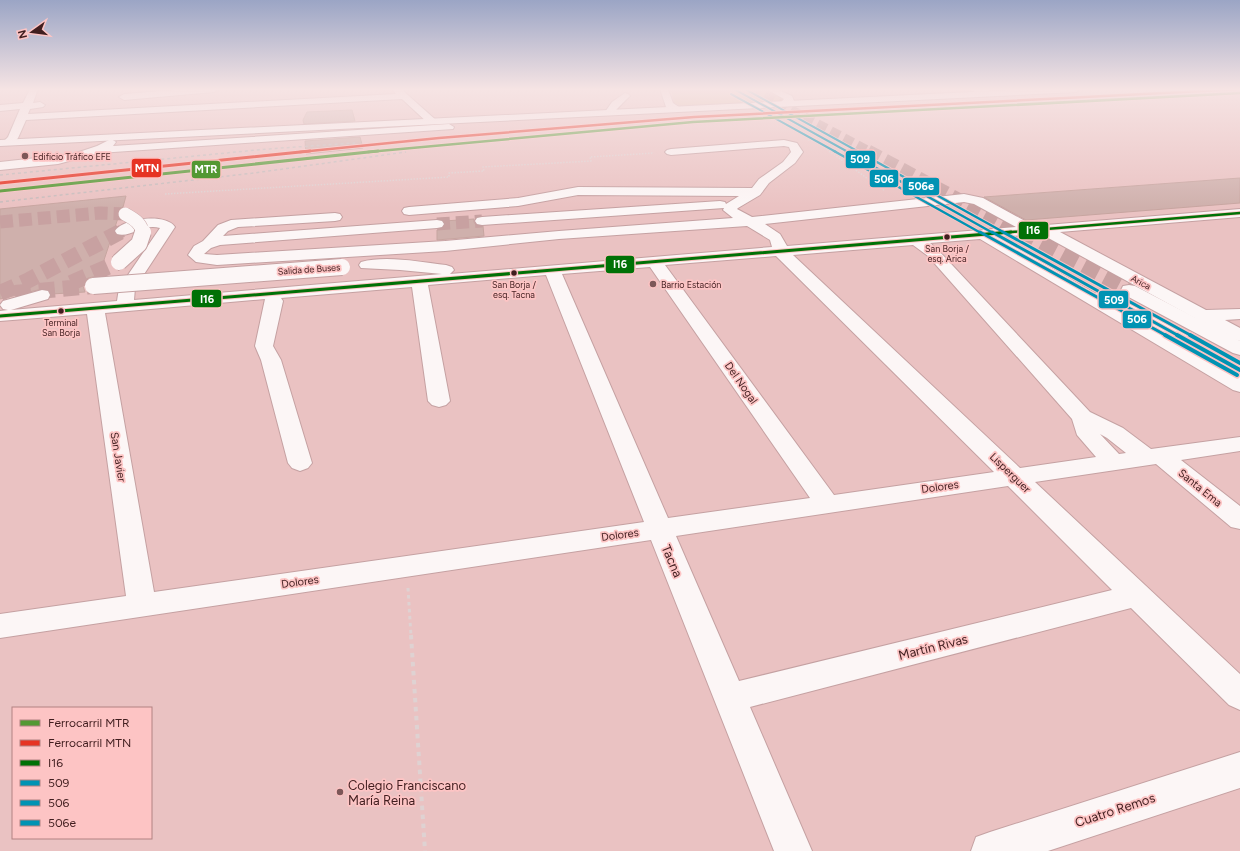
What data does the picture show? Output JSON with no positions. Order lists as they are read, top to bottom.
{
  "streets": {
    "street": [
      "Salida de Buses",
      "Arica",
      "Del Nogal",
      "San Javier",
      "Lisperguer",
      "Dolores",
      "Santa Ema",
      "Tacna",
      "Martín Rivas",
      "Cuatro Remos"
    ]
  },
  "crossings": [
    ["Salida de Buses", "San Javier"],
    ["Arica", "Lisperguer"],
    ["Del Nogal", "Dolores"],
    ["San Javier", "Dolores"],
    ["Lisperguer", "Dolores"],
    ["Lisperguer", "Martín Rivas"],
    ["Dolores", "Santa Ema"],
    ["Dolores", "Tacna"],
    ["Tacna", "Martín Rivas"]
  ],
  "places": [
    "Edificio Tráfico EFE",
    "San Borja / esq. Arica",
    "San Borja / esq. Tacna",
    "Barrio Estación",
    "Terminal San Borja",
    "Colegio Franciscano María Reina"
  ],
  "lines": [
    "rail line MTR",
    "rail line MTN",
    "transit line 509",
    "transit line 506",
    "transit line 506e",
    "transit line I16"
  ],
  "legend": [
    "Ferrocarril MTR",
    "Ferrocarril MTN",
    "I16",
    "509",
    "506",
    "506e"
  ],
  "north": "left"
}
